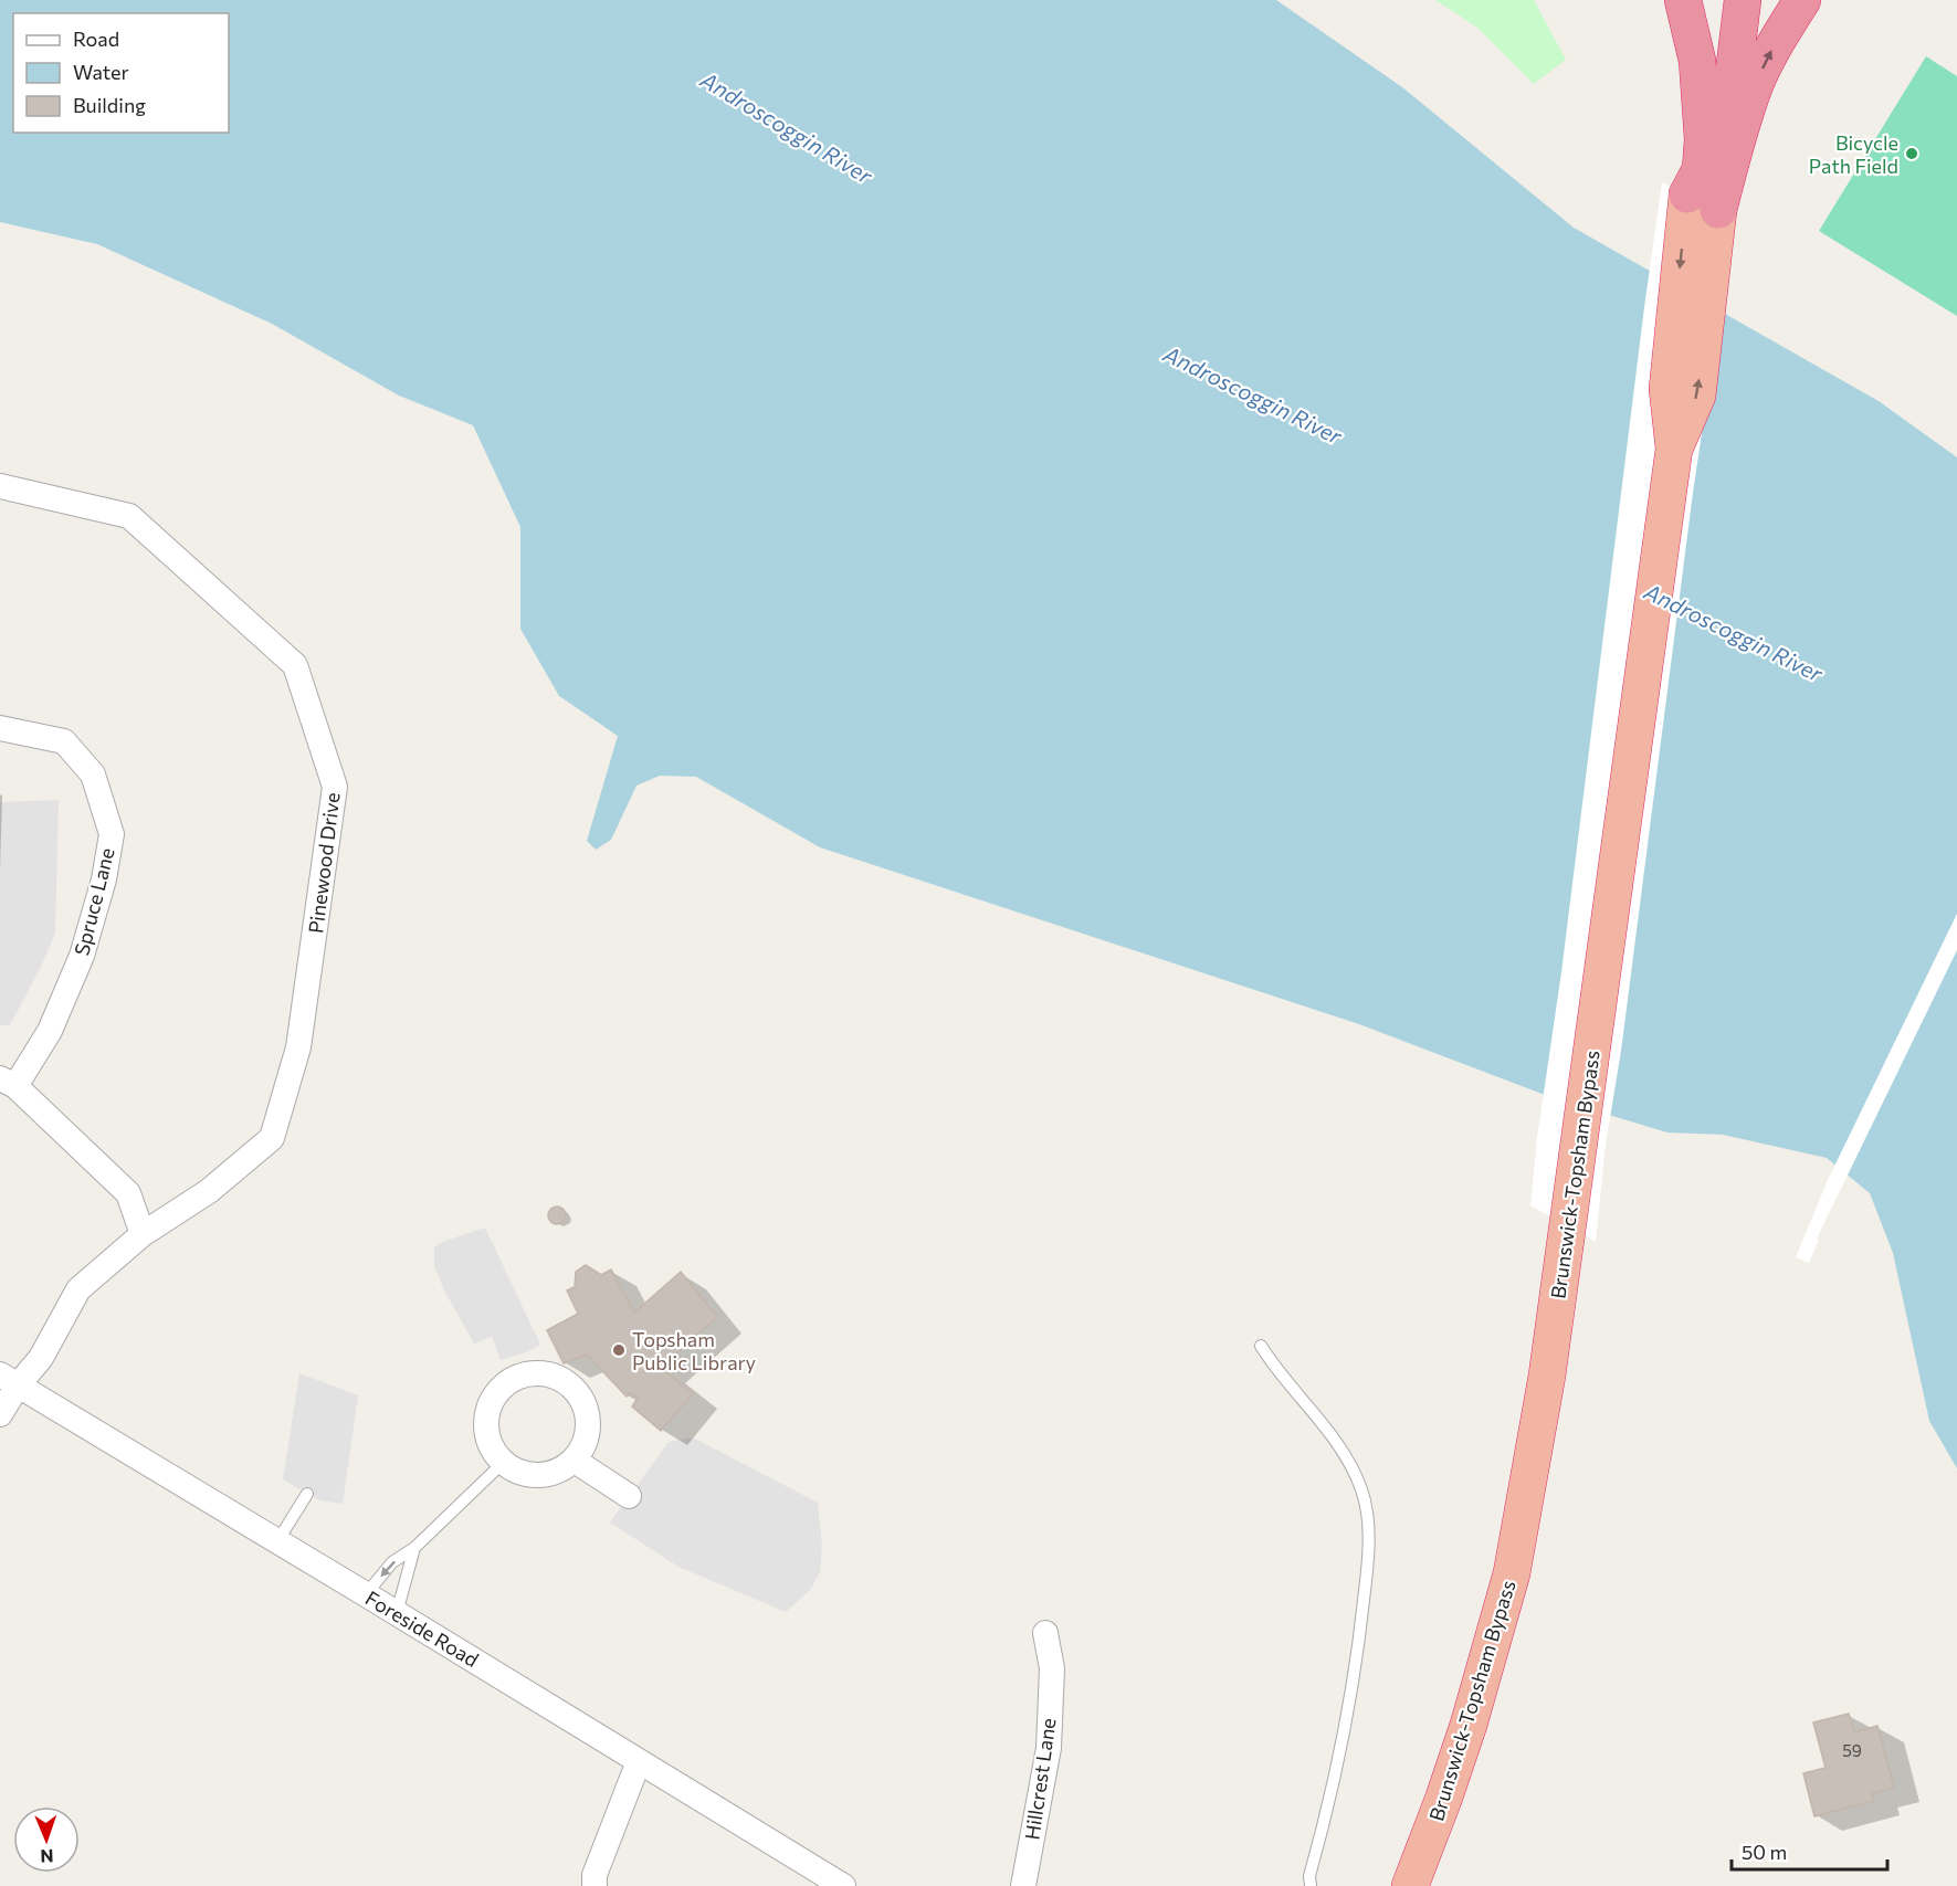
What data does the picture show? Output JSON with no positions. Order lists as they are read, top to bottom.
{
  "streets": {
    "highway": ["Brunswick-Topsham Bypass"],
    "street": [
      "Pinewood Drive",
      "Spruce Lane",
      "Foreside Road",
      "Hillcrest Lane"
    ]
  },
  "crossings": [
    ["Pinewood Drive", "Foreside Road"]
  ],
  "water": ["Androscoggin River"],
  "places": ["Bicycle Path Field", "Topsham Public Library"],
  "house_numbers": ["59"],
  "legend": ["Road", "Water", "Building"],
  "scale_bar": "50 m",
  "north": "bottom"
}
